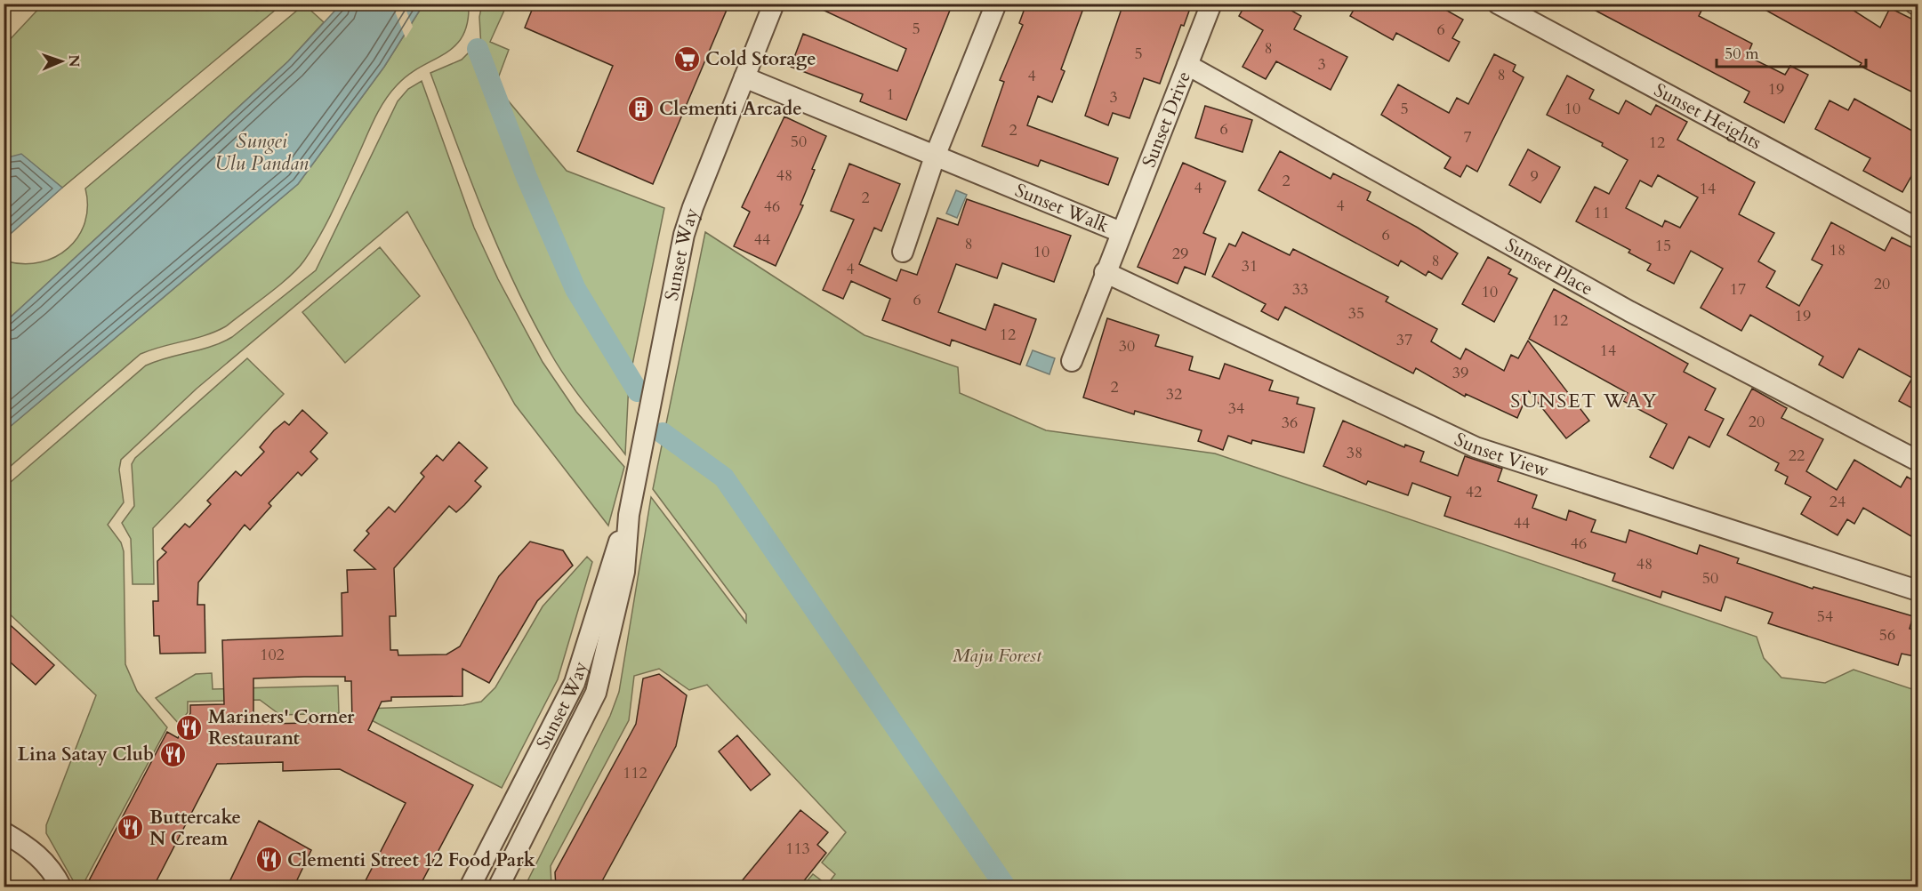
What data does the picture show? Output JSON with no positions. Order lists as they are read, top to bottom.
{
  "streets": {
    "street": [
      "Sunset Heights",
      "Sunset Drive",
      "Sunset Walk",
      "Sunset Way",
      "Sunset Place",
      "Sunset View"
    ]
  },
  "crossings": [
    ["Sunset Drive", "Sunset Walk"],
    ["Sunset Drive", "Sunset Place"],
    ["Sunset Walk", "Sunset Way"],
    ["Sunset Walk", "Sunset View"]
  ],
  "districts": ["SUNSET WAY"],
  "water": ["Sungei Ulu Pandan"],
  "parks": ["Maju Forest"],
  "places": {
    "supermarket": ["Cold Storage"],
    "building": ["Clementi Arcade"],
    "restaurant": [
      "Mariners' Corner Restaurant",
      "Lina Satay Club",
      "Buttercake N Cream",
      "Clementi Street 12 Food Park"
    ]
  },
  "house_numbers": [
    "5",
    "6",
    "8",
    "5",
    "3",
    "8",
    "4",
    "19",
    "1",
    "3",
    "5",
    "10",
    "6",
    "2",
    "7",
    "50",
    "12",
    "48",
    "9",
    "2",
    "4",
    "14",
    "2",
    "4",
    "46",
    "11",
    "6",
    "44",
    "8",
    "15",
    "18",
    "10",
    "29",
    "8",
    "31",
    "4",
    "20",
    "33",
    "17",
    "10",
    "6",
    "35",
    "19",
    "12",
    "12",
    "37",
    "30",
    "14",
    "39",
    "2",
    "32",
    "34",
    "20",
    "36",
    "38",
    "22",
    "42",
    "24",
    "44",
    "46",
    "48",
    "50",
    "54",
    "56",
    "102",
    "112",
    "113"
  ],
  "scale_bar": "50 m",
  "north": "right"
}
